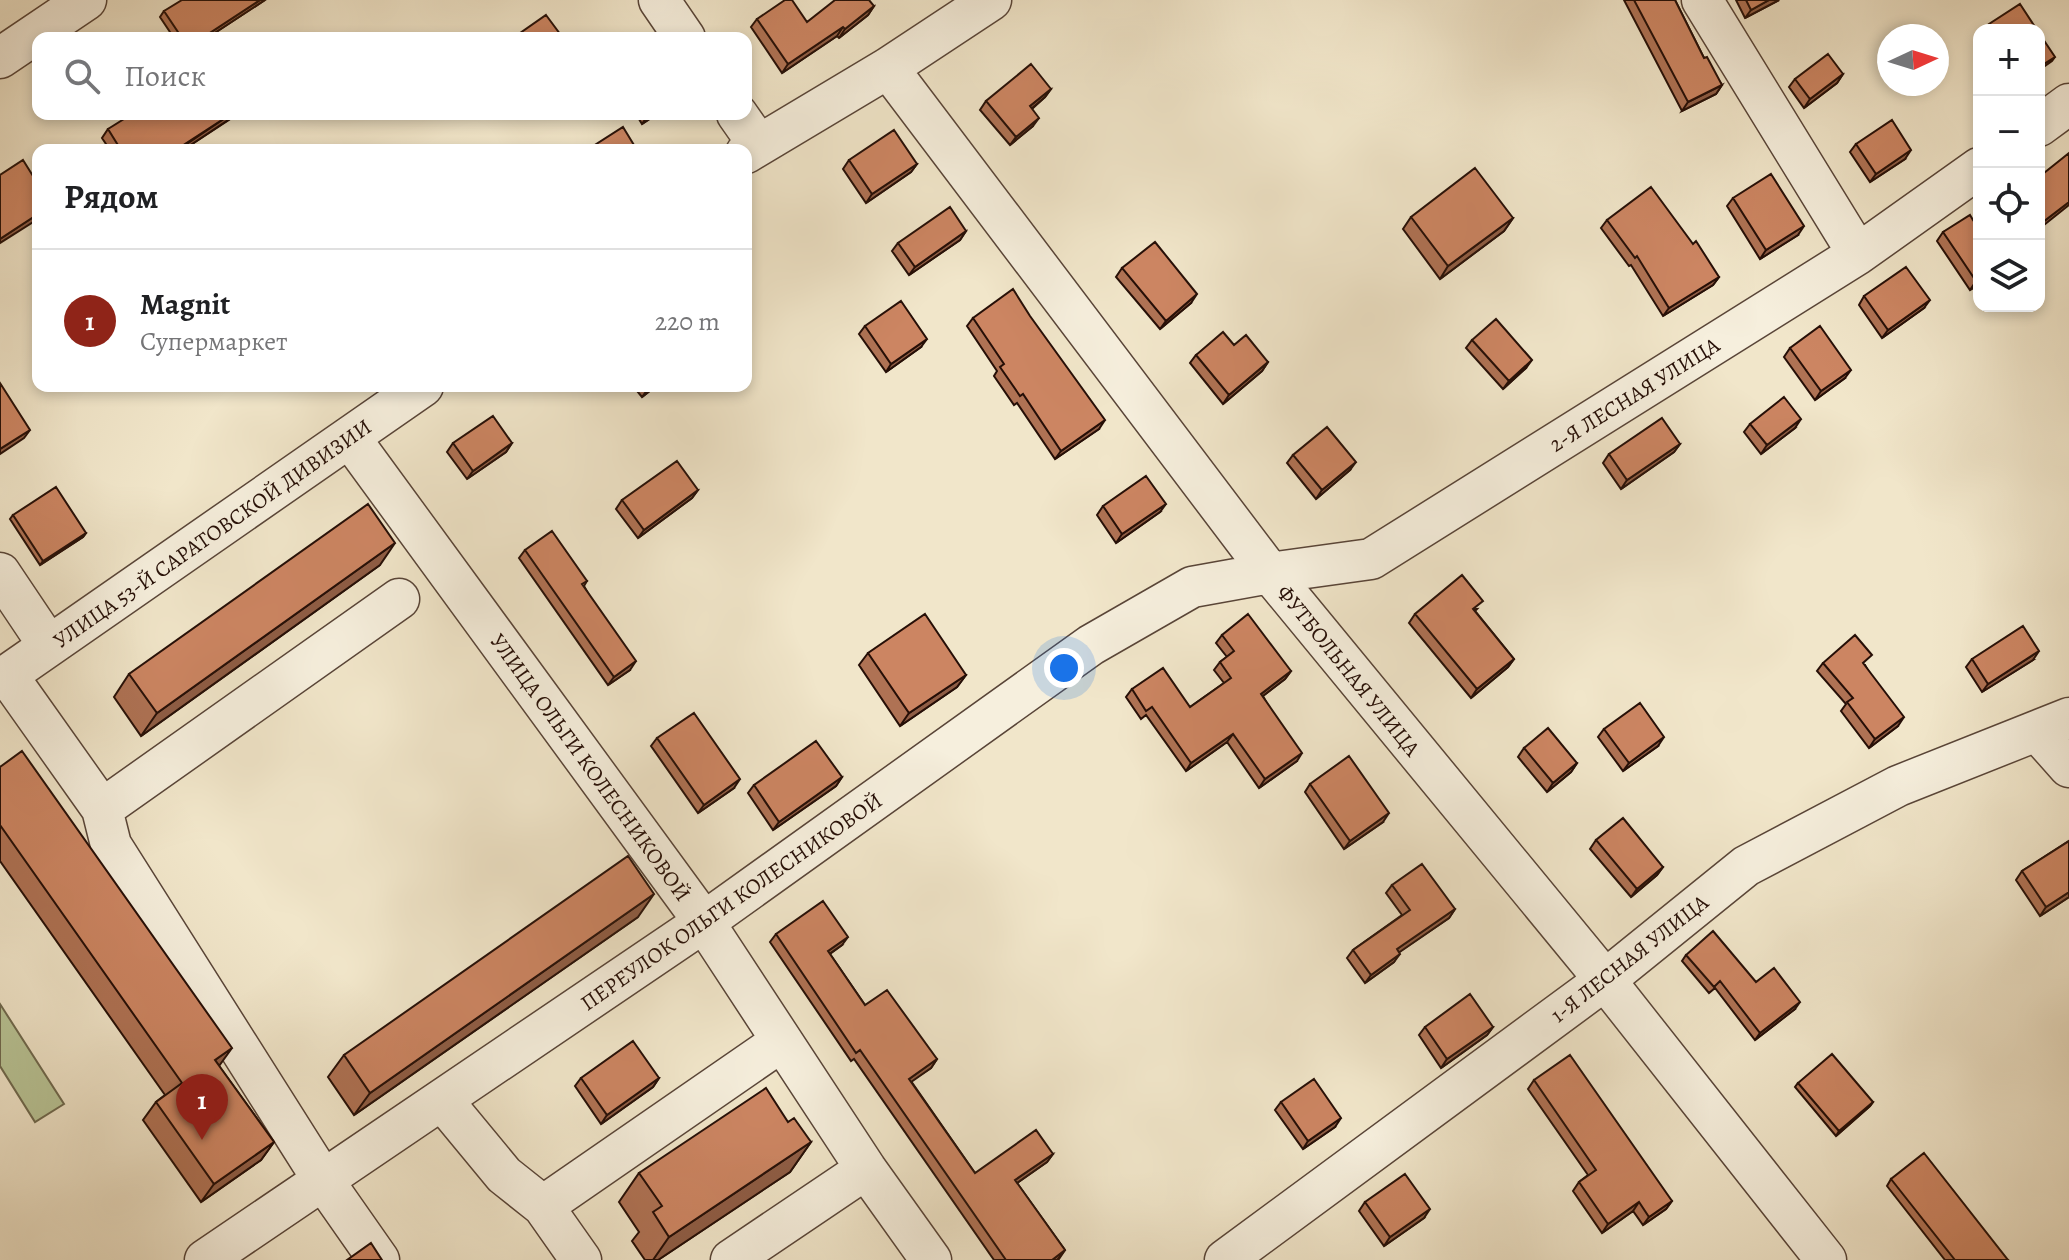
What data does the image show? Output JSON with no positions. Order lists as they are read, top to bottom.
{
  "streets": {
    "street": [
      "2-Я ЛЕСНАЯ УЛИЦА",
      "УЛИЦА 53-Й САРАТОВСКОЙ ДИВИЗИИ",
      "ФУТБОЛЬНАЯ УЛИЦА",
      "УЛИЦА ОЛЬГИ КОЛЕСНИКОВОЙ",
      "ПЕРЕУЛОК ОЛЬГИ КОЛЕСНИКОВОЙ",
      "1-Я ЛЕСНАЯ УЛИЦА"
    ]
  },
  "crossings": [
    ["2-Я ЛЕСНАЯ УЛИЦА", "ФУТБОЛЬНАЯ УЛИЦА"],
    ["2-Я ЛЕСНАЯ УЛИЦА", "ПЕРЕУЛОК ОЛЬГИ КОЛЕСНИКОВОЙ"],
    ["УЛИЦА 53-Й САРАТОВСКОЙ ДИВИЗИИ", "УЛИЦА ОЛЬГИ КОЛЕСНИКОВОЙ"],
    ["ФУТБОЛЬНАЯ УЛИЦА", "ПЕРЕУЛОК ОЛЬГИ КОЛЕСНИКОВОЙ"],
    ["ФУТБОЛЬНАЯ УЛИЦА", "1-Я ЛЕСНАЯ УЛИЦА"],
    ["УЛИЦА ОЛЬГИ КОЛЕСНИКОВОЙ", "ПЕРЕУЛОК ОЛЬГИ КОЛЕСНИКОВОЙ"]
  ],
  "north": "right",
  "page": {
    "map_buttons": ["+", "−"],
    "search": "Поиск",
    "heading": "Рядом",
    "list": [
      {
        "mark": "1",
        "name": "Magnit",
        "note": "Супермаркет",
        "value": "220 m"
      }
    ],
    "pins": "1"
  }
}
